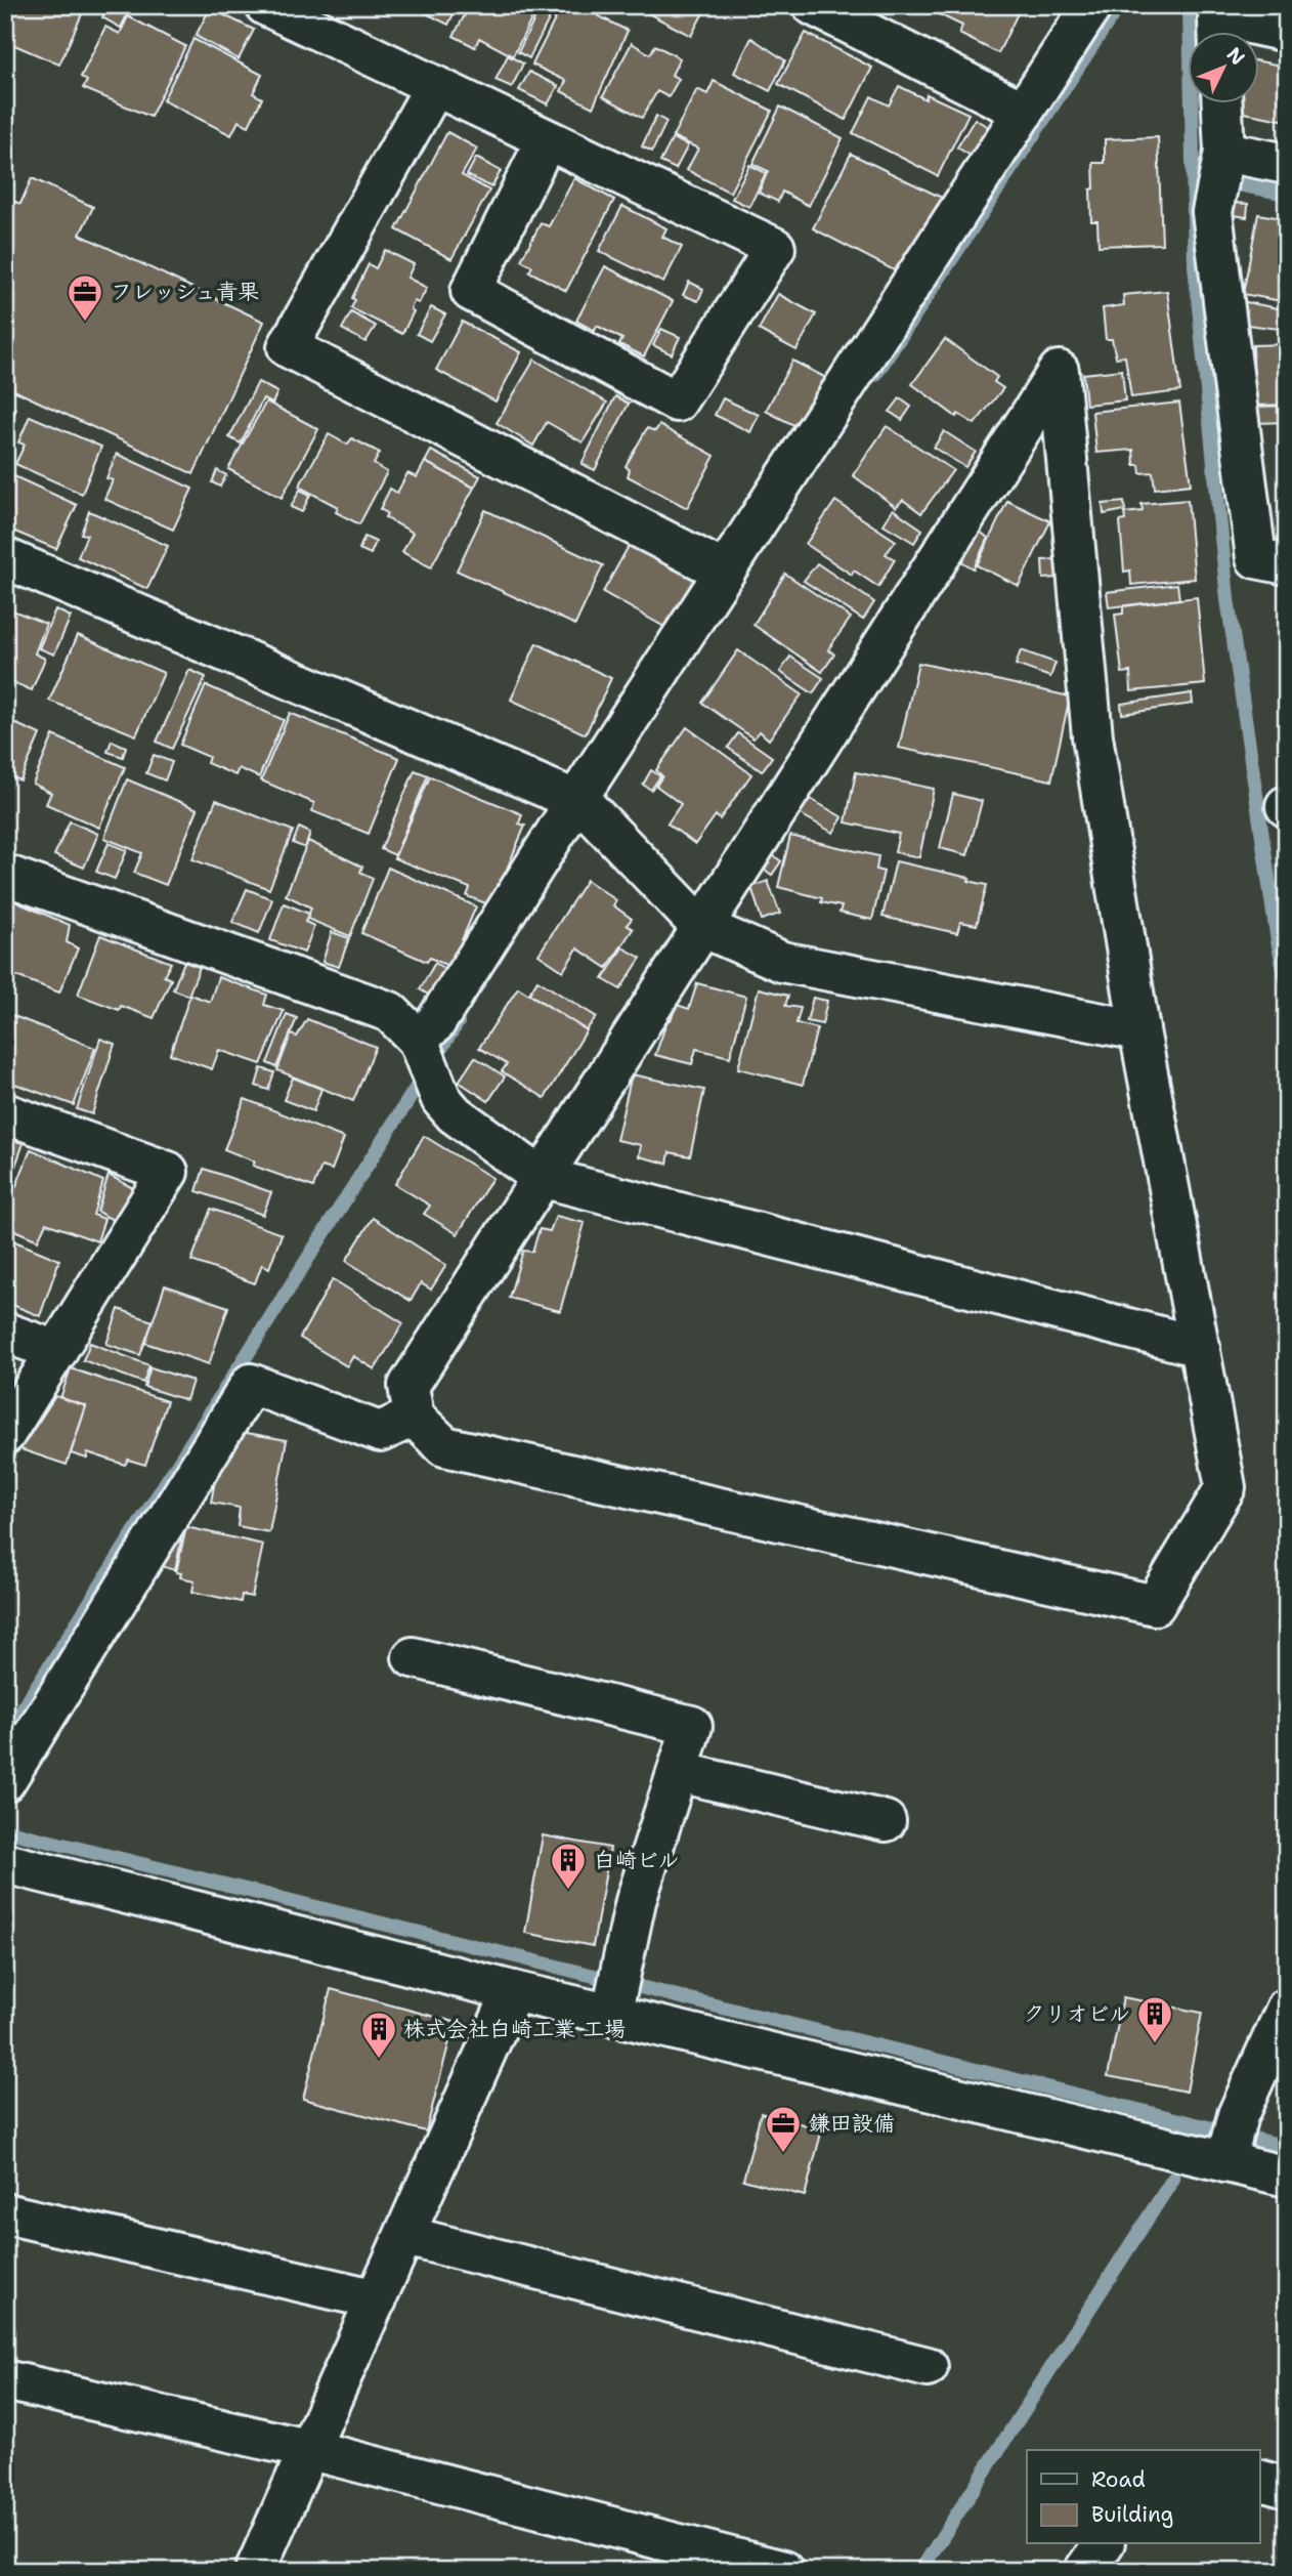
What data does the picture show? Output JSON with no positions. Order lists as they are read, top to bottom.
{
  "places": {
    "office": ["フレッシュ青果", "鎌田設備"],
    "building": ["白崎ビル", "クリオビル", "株式会社白崎工業 工場"]
  },
  "legend": ["Road", "Building"],
  "north": "top right"
}
